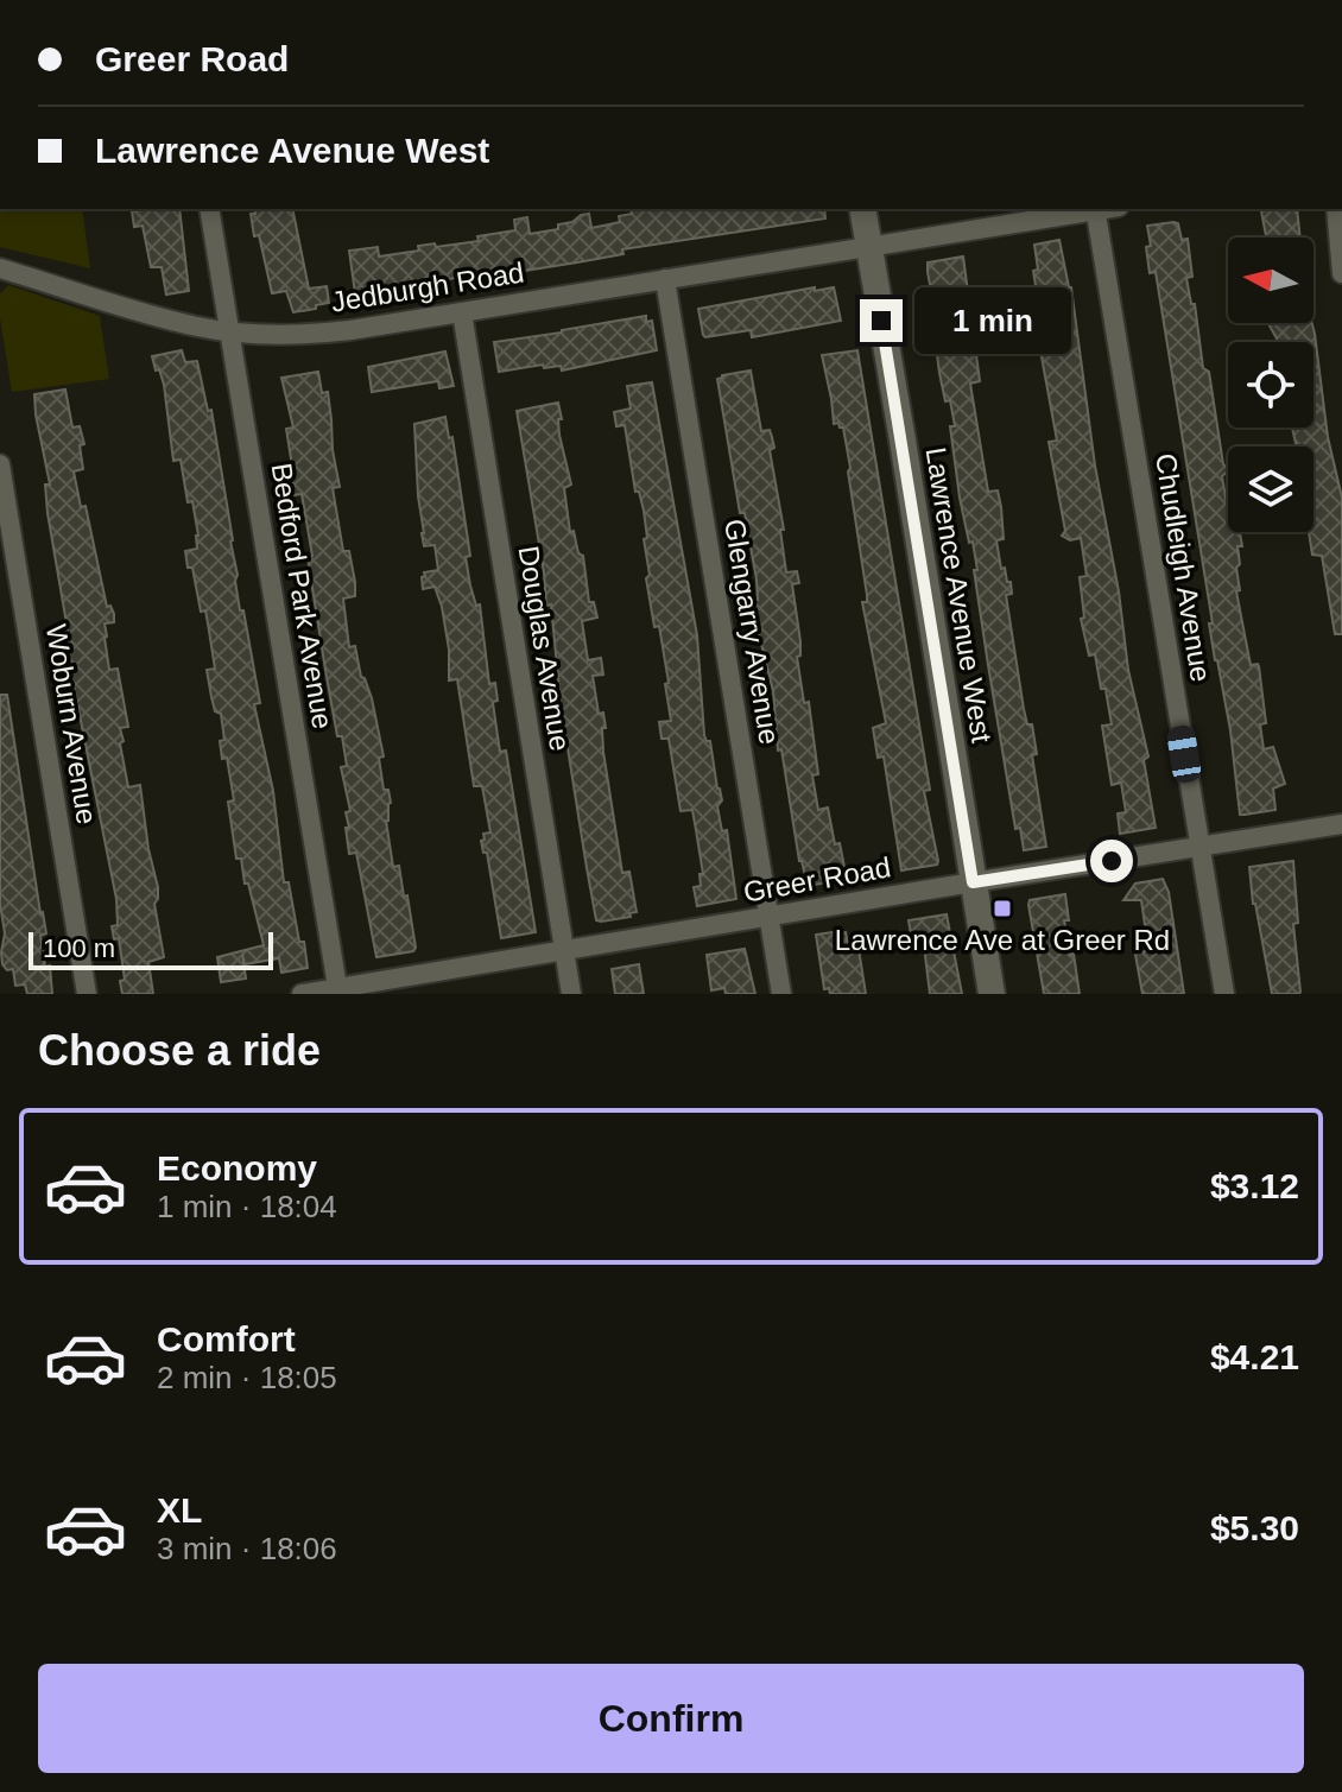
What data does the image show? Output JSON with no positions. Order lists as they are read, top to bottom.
{
  "streets": {
    "main road": ["Lawrence Avenue West"],
    "street": [
      "Jedburgh Road",
      "Chudleigh Avenue",
      "Bedford Park Avenue",
      "Glengarry Avenue",
      "Douglas Avenue",
      "Woburn Avenue",
      "Greer Road"
    ]
  },
  "crossings": [
    ["Jedburgh Road", "Chudleigh Avenue"],
    ["Jedburgh Road", "Lawrence Avenue West"],
    ["Jedburgh Road", "Bedford Park Avenue"],
    ["Jedburgh Road", "Glengarry Avenue"],
    ["Jedburgh Road", "Douglas Avenue"],
    ["Chudleigh Avenue", "Greer Road"],
    ["Lawrence Avenue West", "Greer Road"],
    ["Bedford Park Avenue", "Greer Road"],
    ["Glengarry Avenue", "Greer Road"],
    ["Douglas Avenue", "Greer Road"]
  ],
  "places": {
    "transit": ["Lawrence Ave at Greer Rd"]
  },
  "scale_bar": "100 m",
  "north": "left",
  "page": {
    "banner": ["Greer Road", "Lawrence Avenue West"],
    "bubble": "1 min",
    "scale": "100 m",
    "heading": "Choose a ride",
    "list": [
      {
        "name": "Economy",
        "note": "1 min · 18:04",
        "value": "$3.12"
      },
      {
        "name": "Comfort",
        "note": "2 min · 18:05",
        "value": "$4.21"
      },
      {
        "name": "XL",
        "note": "3 min · 18:06",
        "value": "$5.30"
      }
    ],
    "buttons": "Confirm"
  }
}
